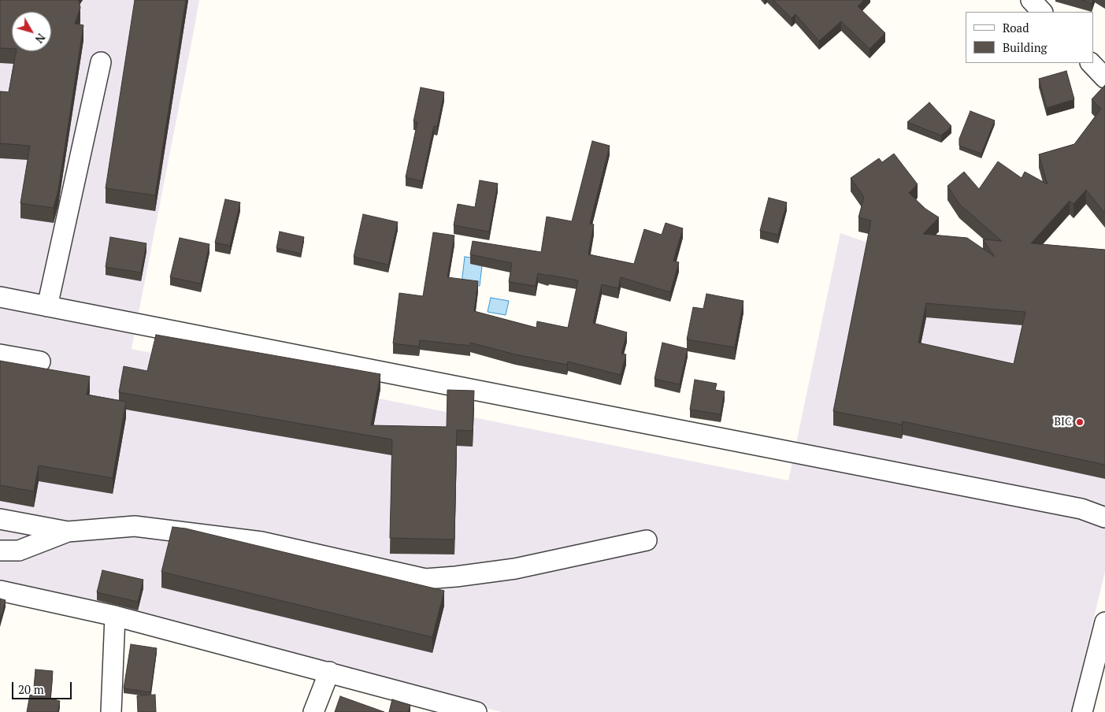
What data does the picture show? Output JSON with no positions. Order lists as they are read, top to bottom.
{
  "places": ["BIC"],
  "legend": ["Road", "Building"],
  "scale_bar": "20 m",
  "north": "bottom right"
}
